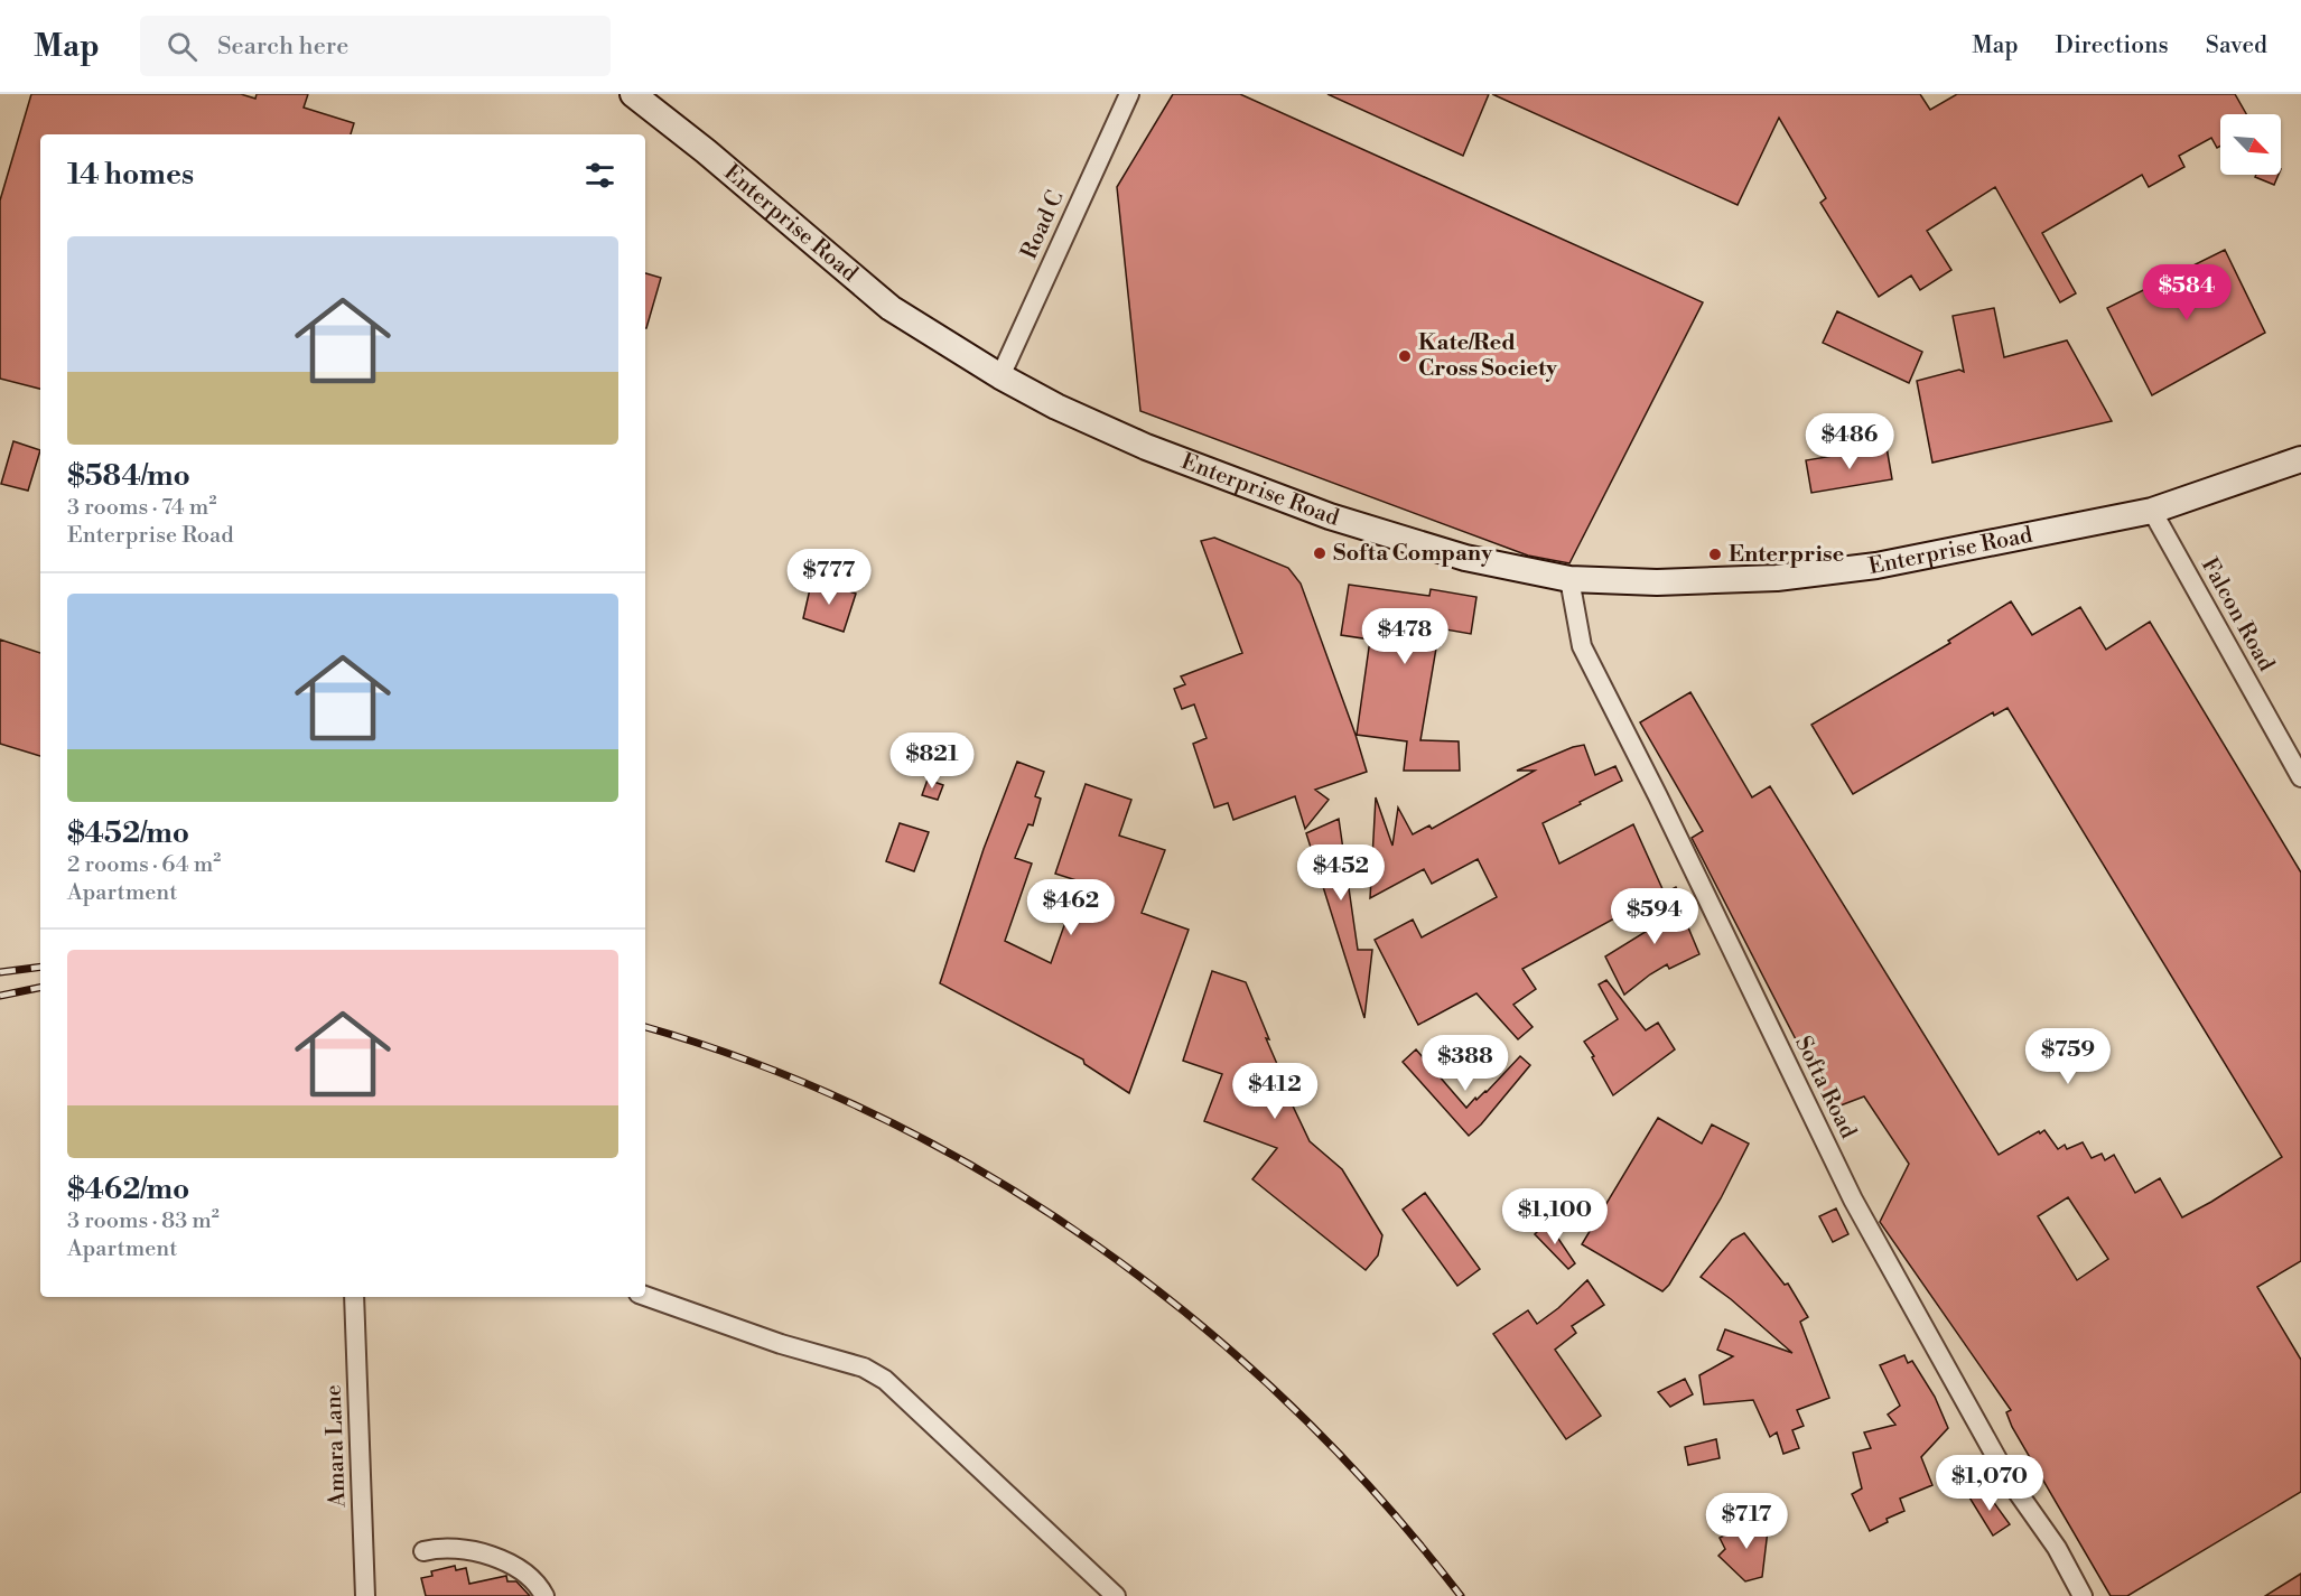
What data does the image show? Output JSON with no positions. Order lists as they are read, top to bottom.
{
  "streets": {
    "main road": ["Enterprise Road"],
    "street": [
      "Road C",
      "Falcon Road",
      "Softa Road",
      "Amara Lane"
    ]
  },
  "crossings": [
    ["Enterprise Road", "Road C"],
    ["Enterprise Road", "Falcon Road"],
    ["Enterprise Road", "Softa Road"]
  ],
  "places": ["Kate/Red Cross Society", "Softa Company", "Enterprise"],
  "north": "bottom right",
  "page": {
    "header": "Map",
    "search": "Search here",
    "nav": ["Map", "Directions", "Saved"],
    "heading": "14 homes",
    "list": [
      {
        "name": "$584/mo",
        "note": "3 rooms · 74 m² · Enterprise Road"
      },
      {
        "name": "$452/mo",
        "note": "2 rooms · 64 m² · Apartment"
      },
      {
        "name": "$462/mo",
        "note": "3 rooms · 83 m² · Apartment"
      }
    ],
    "price": [
      "$584",
      "$486",
      "$777",
      "$478",
      "$821",
      "$452",
      "$462",
      "$594",
      "$759",
      "$388",
      "$412",
      "$1,100",
      "$1,070",
      "$717"
    ]
  }
}
